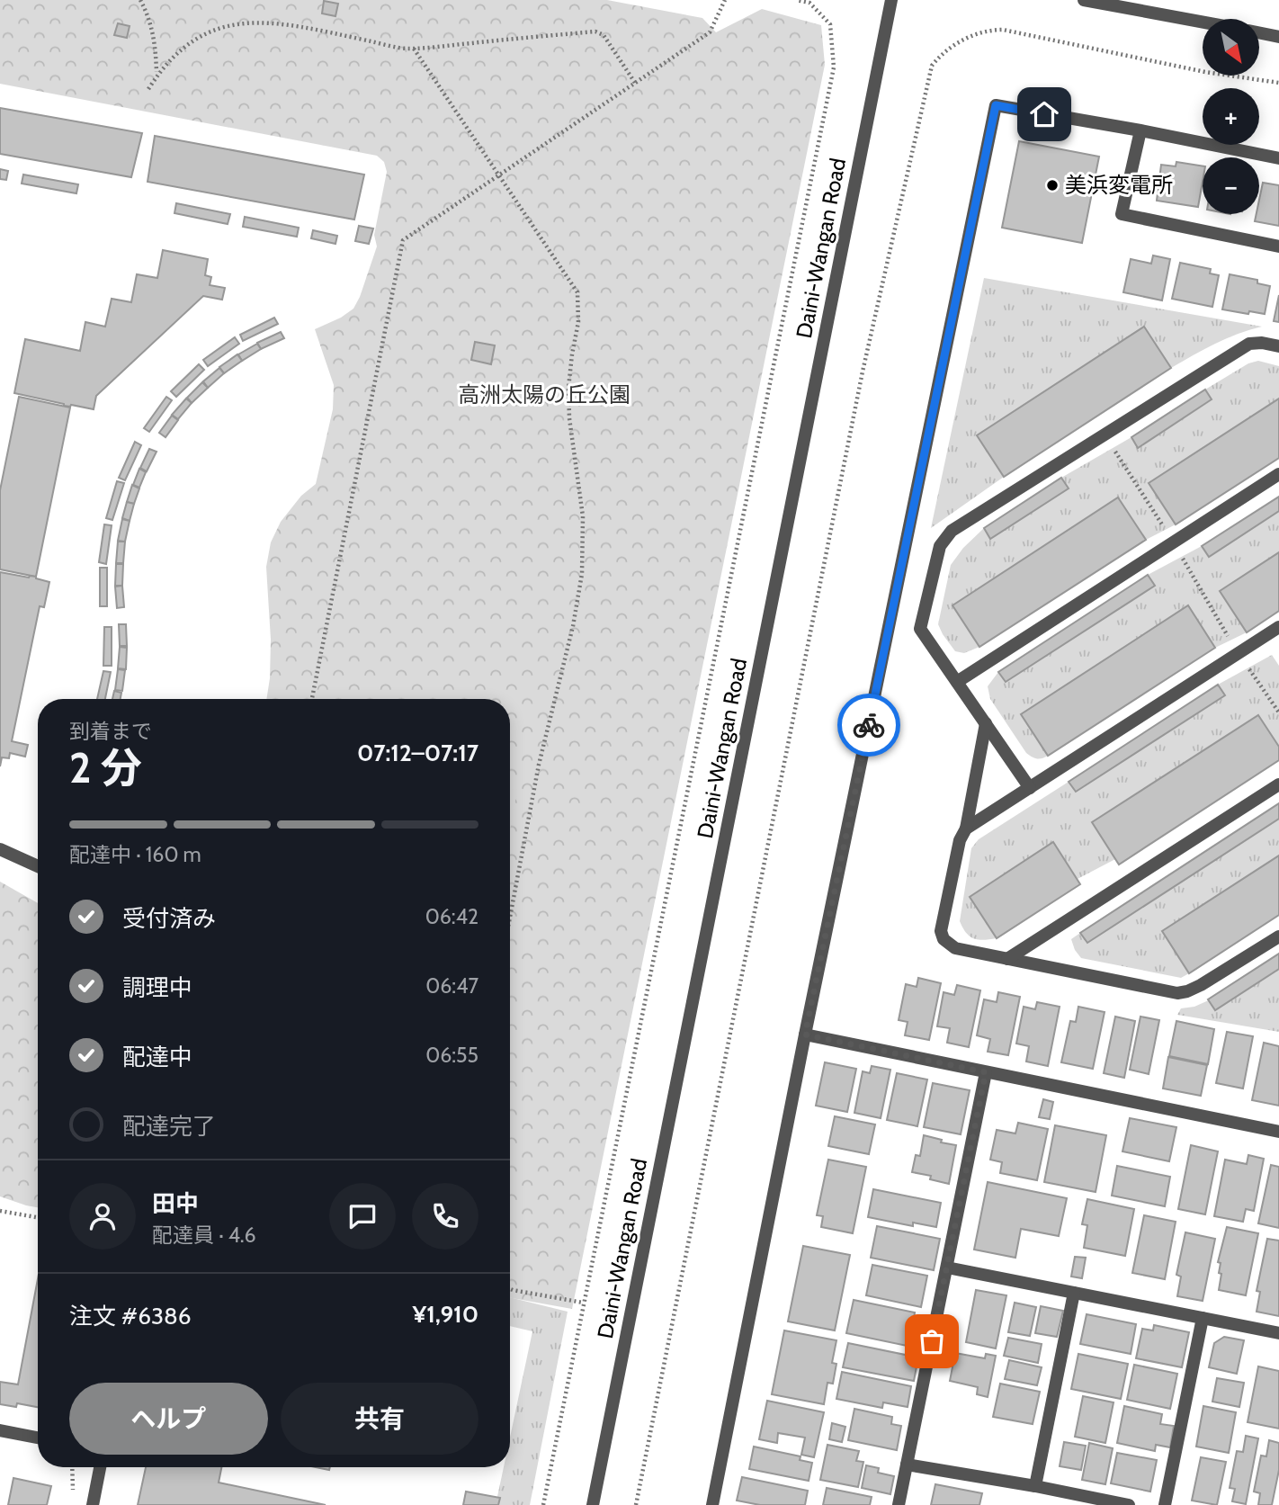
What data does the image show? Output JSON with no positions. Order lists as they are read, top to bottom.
{
  "streets": {
    "street": ["Daini-Wangan Road"]
  },
  "parks": ["高洲太陽の丘公園"],
  "places": ["美浜変電所"],
  "north": "bottom right",
  "page": {
    "map_buttons": ["+", "−"],
    "heading": ["2 分", "到着まで", "07:12–07:17"],
    "panel": [
      "田中",
      "配達員 · 4.6",
      "注文 #6386",
      "¥1,910"
    ],
    "bar": "配達中 · 160 m",
    "list": [
      ["受付済み", "06:42"],
      ["調理中", "06:47"],
      ["配達中", "06:55"],
      "配達完了"
    ],
    "buttons": ["ヘルプ", "共有"]
  }
}
